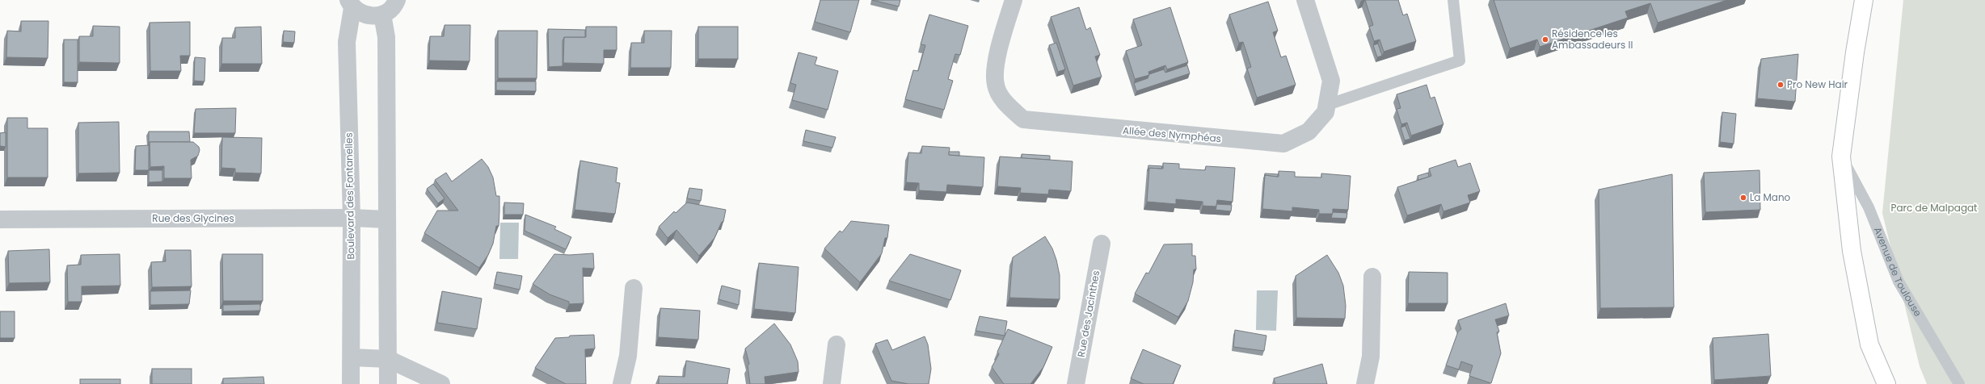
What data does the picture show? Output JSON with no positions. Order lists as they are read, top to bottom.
{
  "streets": {
    "street": [
      "Allée des Nymphéas",
      "Boulevard des Fontanelles",
      "Rue des Glycines",
      "Rue des Jacinthes"
    ],
    "lane": ["Avenue de Toulouse"]
  },
  "crossings": [
    ["Boulevard des Fontanelles", "Rue des Glycines"]
  ],
  "parks": ["Parc de Malpagat"],
  "places": ["Résidence les Ambassadeurs II", "Pro New Hair", "La Mano"]
}
